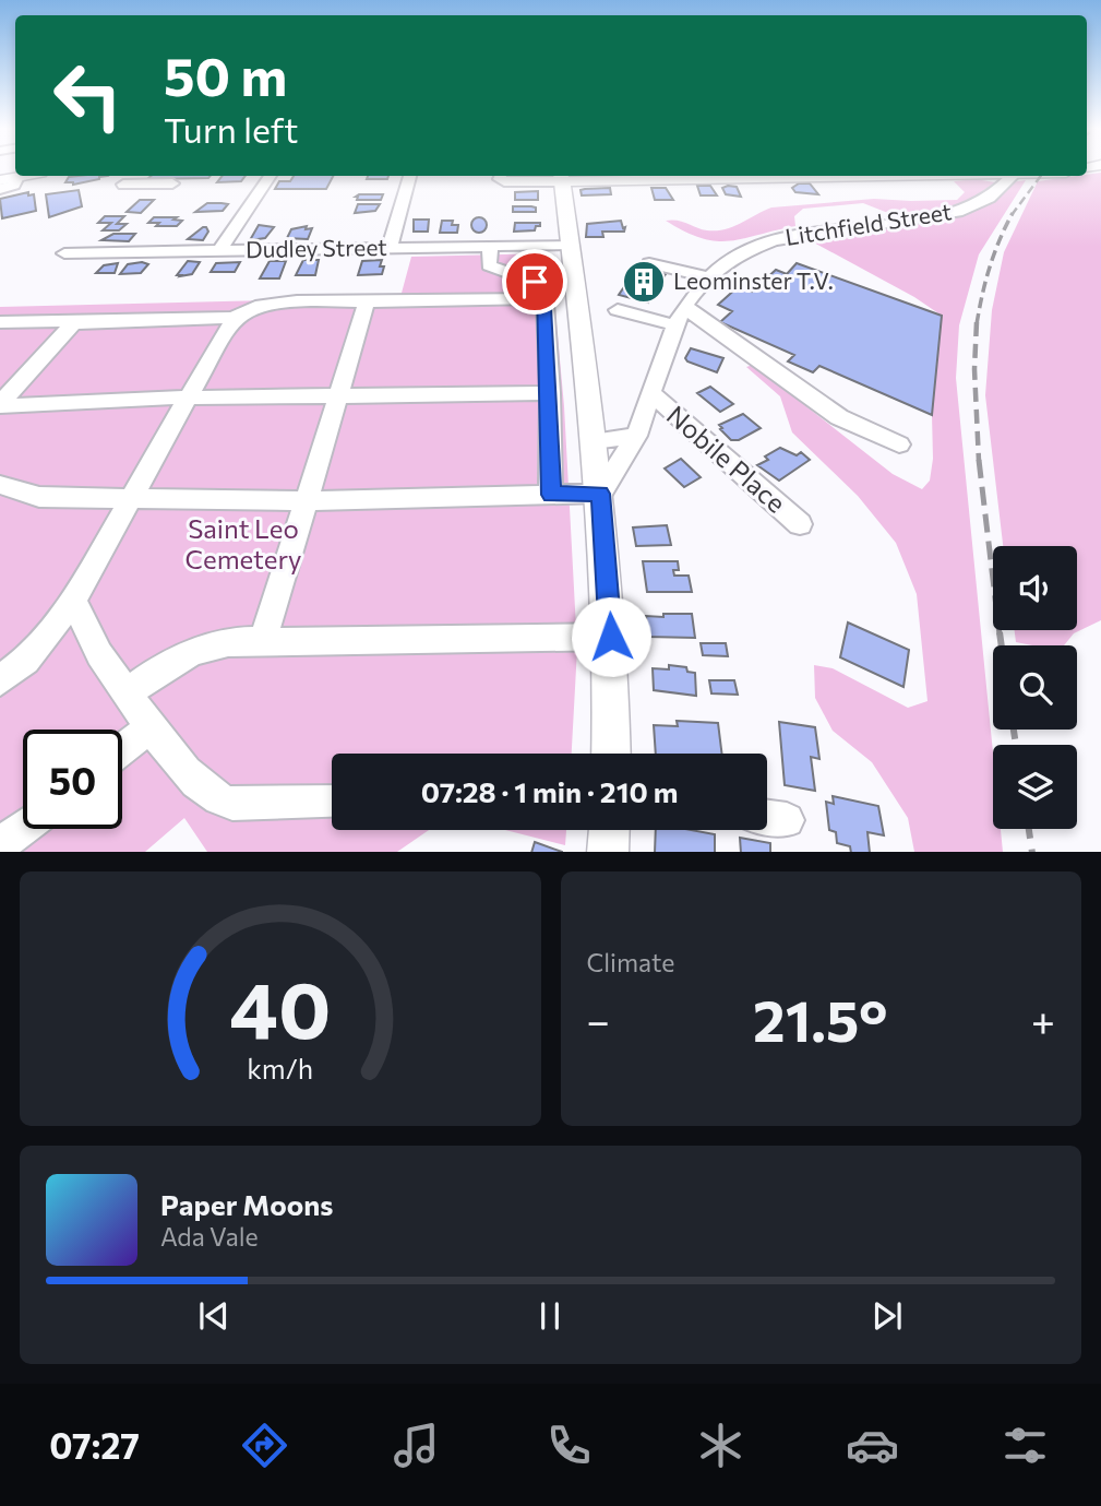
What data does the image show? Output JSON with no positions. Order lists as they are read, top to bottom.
{
  "streets": {
    "street": ["Litchfield Street", "Dudley Street", "Nobile Place"]
  },
  "crossings": [
    ["Litchfield Street", "Nobile Place"]
  ],
  "parks": ["Saint Leo Cemetery"],
  "places": {
    "building": ["Leominster T.V."]
  },
  "page": {
    "turn": ["50 m", "Turn left"],
    "limit": "50",
    "trip": "07:28 · 1 min · 210 m",
    "tile": "Climate",
    "heat": ["−", "21.5°", "+"],
    "song": ["Paper Moons", "Ada Vale"],
    "tabs": "07:27",
    "gauge": ["40", "km/h"]
  }
}
